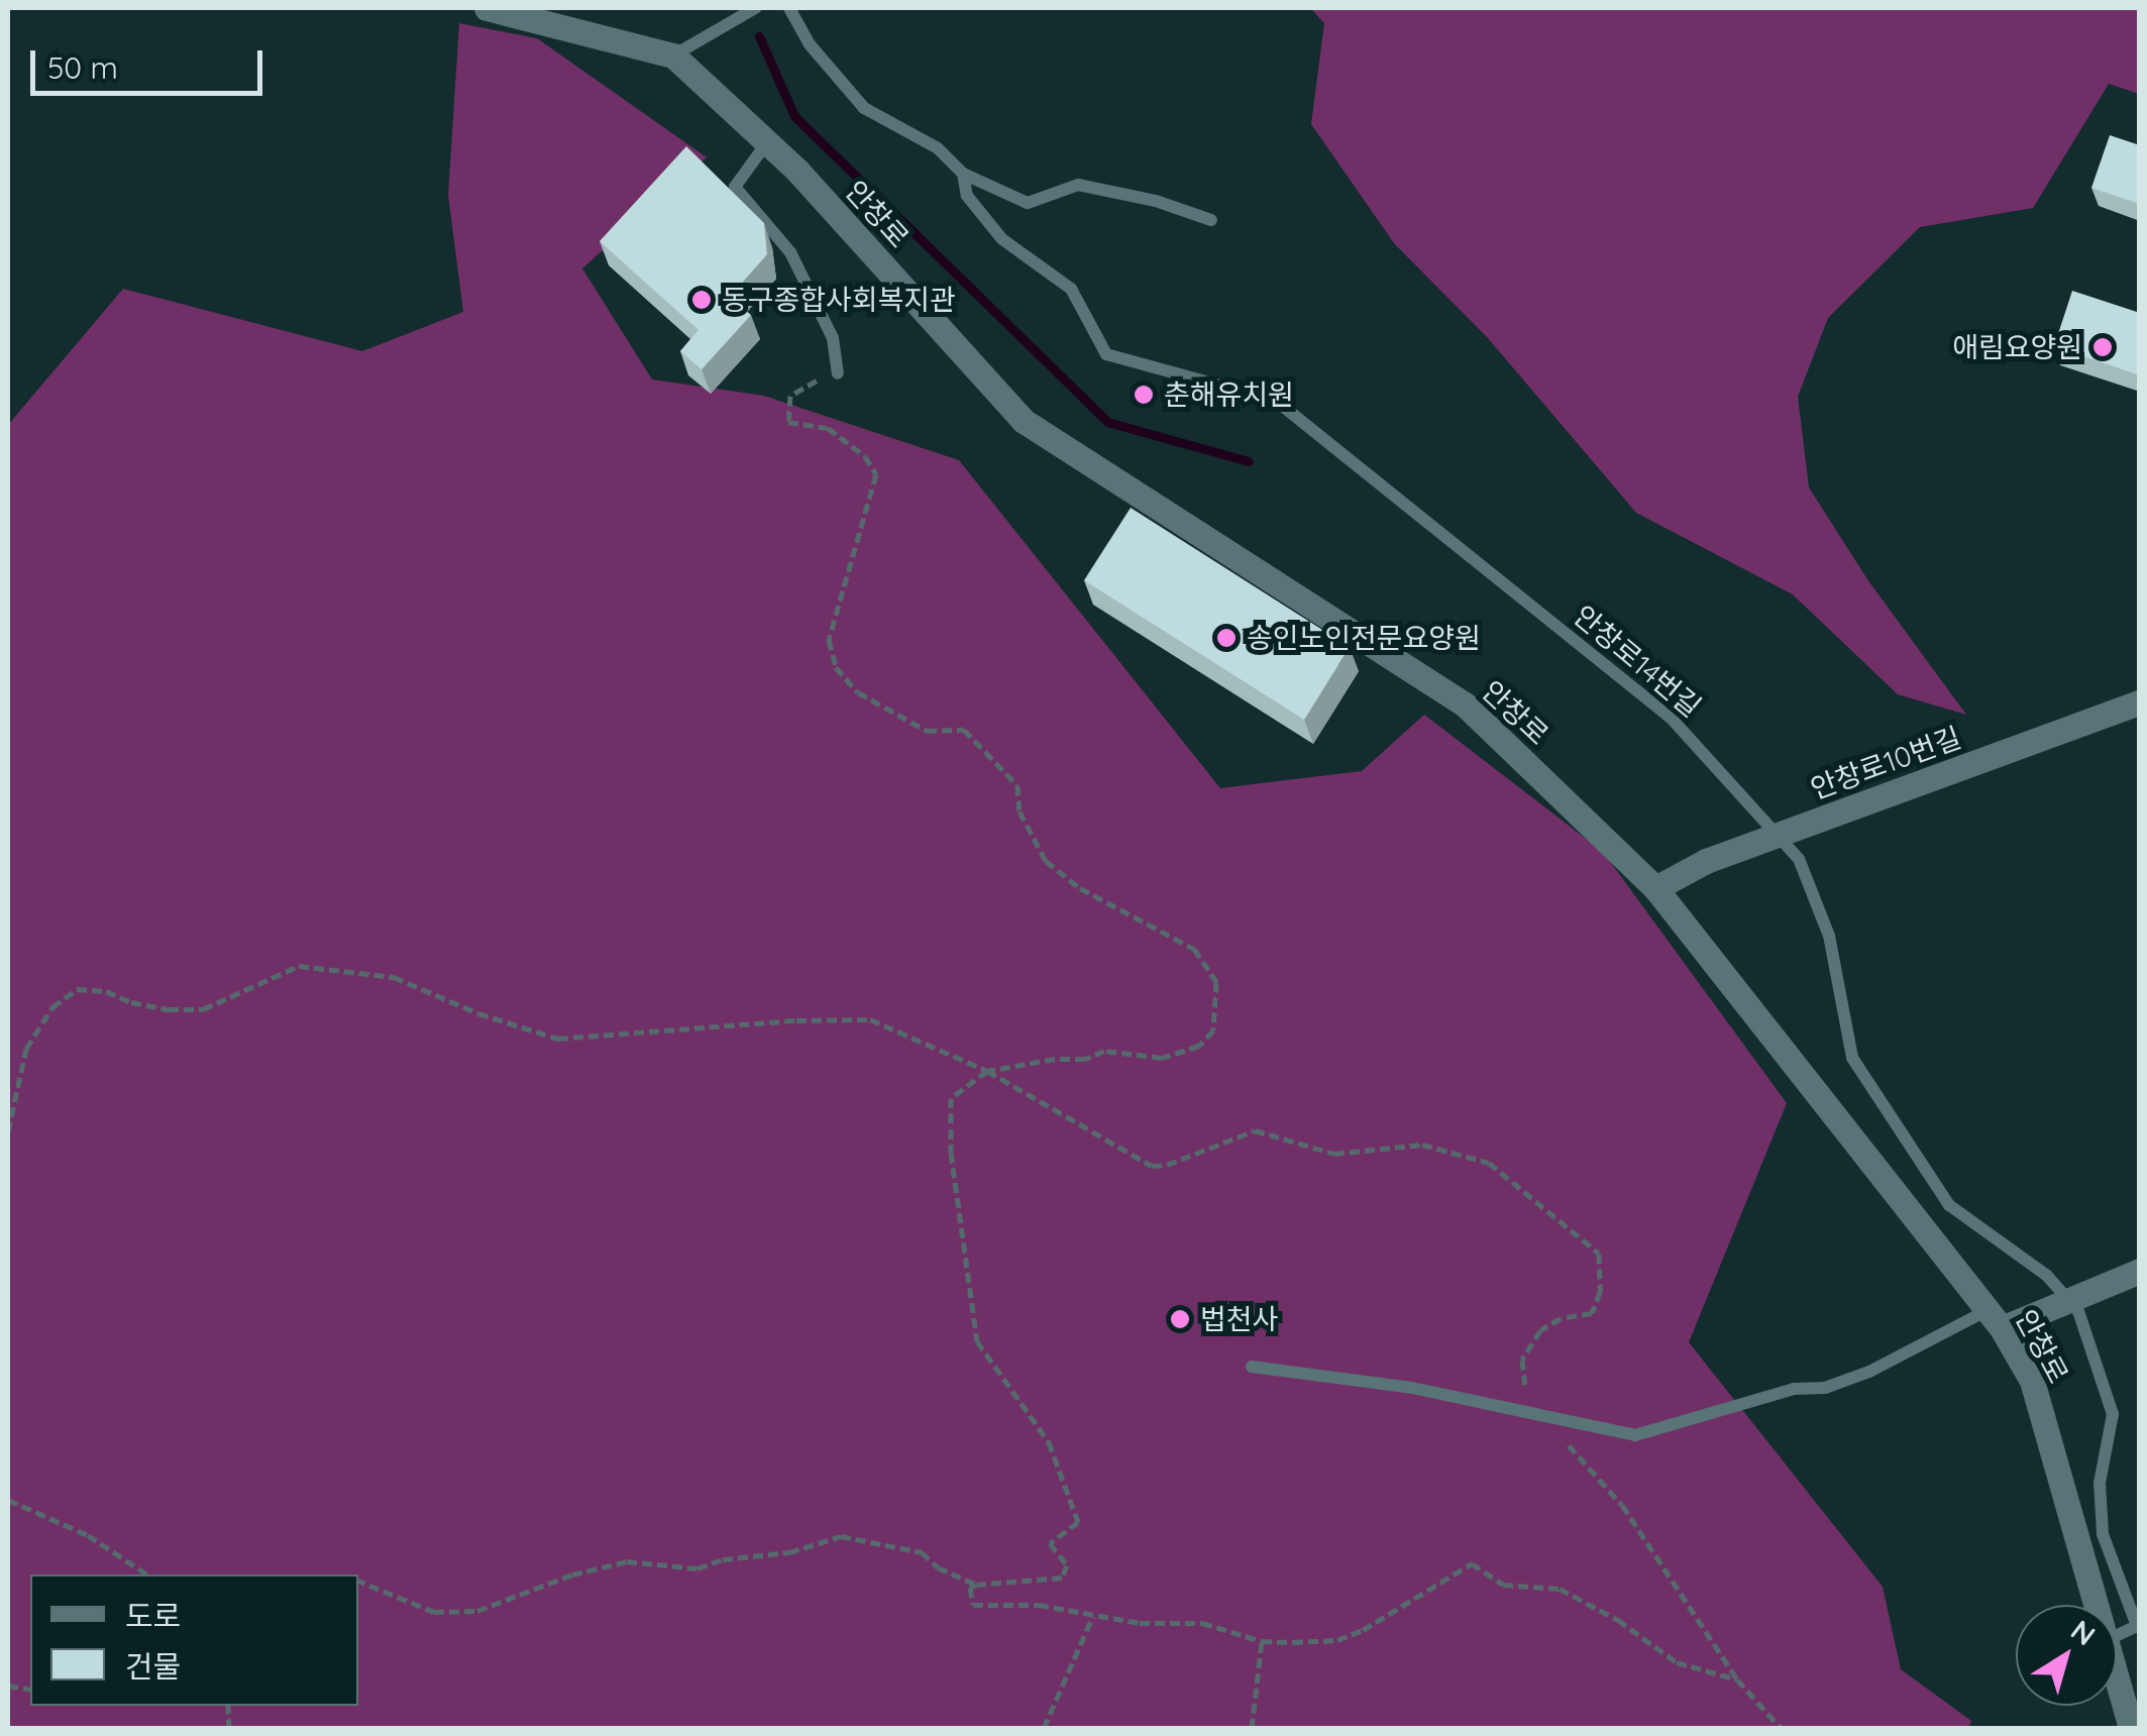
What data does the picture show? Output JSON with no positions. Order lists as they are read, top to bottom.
{
  "streets": {
    "street": ["안창로", "안창로10번길"],
    "lane": ["안창로14번길"]
  },
  "crossings": [
    ["안창로", "안창로10번길"]
  ],
  "places": [
    "동구종합사회복지관",
    "애림요양원",
    "춘해유치원",
    "송인노인전문요양원",
    "법천사"
  ],
  "legend": ["도로", "건물"],
  "scale_bar": "50 m",
  "north": "top right"
}
